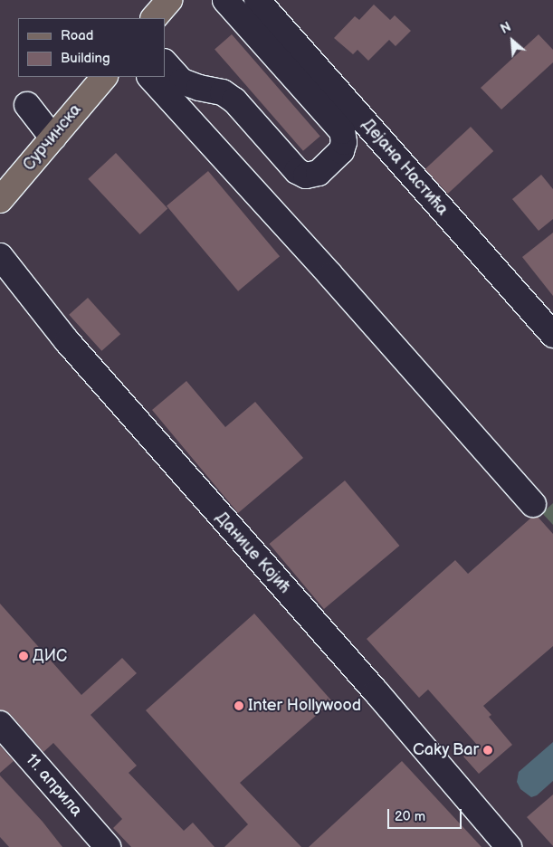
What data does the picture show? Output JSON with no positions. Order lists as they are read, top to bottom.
{
  "streets": {
    "main road": ["Сурчинска"],
    "street": ["Дејана Настића", "Данице Којић", "11. априла"]
  },
  "places": ["ДИС", "Inter Hollywood", "Caky Bar"],
  "legend": ["Road", "Building"],
  "scale_bar": "20 m",
  "north": "top left"
}
